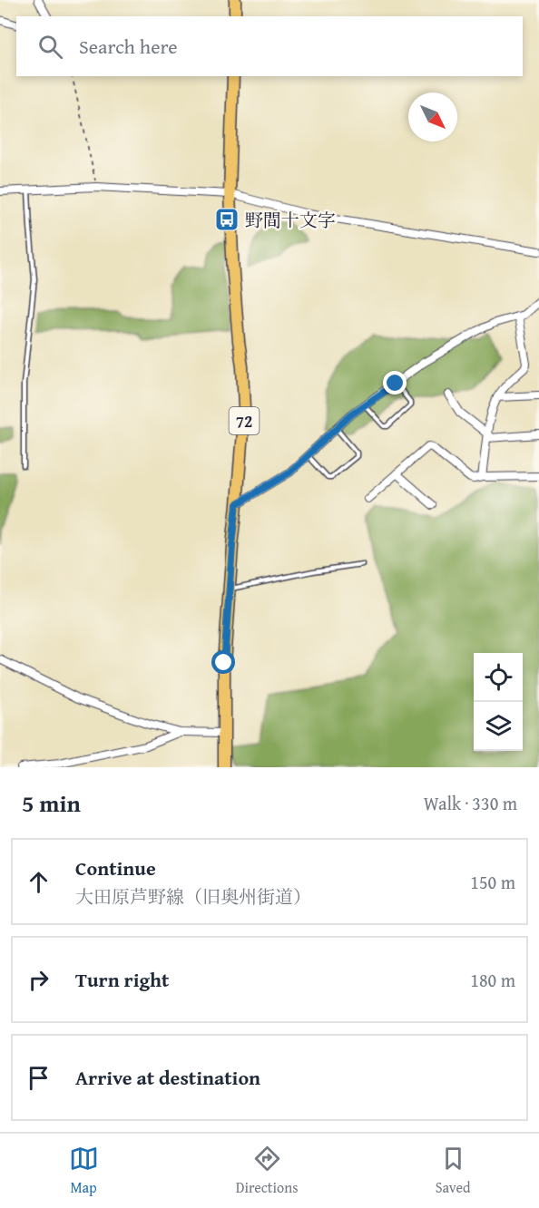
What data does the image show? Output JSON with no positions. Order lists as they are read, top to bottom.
{
  "streets": {
    "main road": ["72"]
  },
  "places": {
    "bus stop": ["野間十文字"]
  },
  "north": "bottom right",
  "page": {
    "search": "Search here",
    "heading": ["5 min", "Walk · 330 m"],
    "list": [
      ["Continue", "大田原芦野線（旧奥州街道）", "150 m"],
      ["Turn right", "180 m"],
      "Arrive at destination"
    ],
    "nav": ["Map", "Directions", "Saved"]
  }
}
